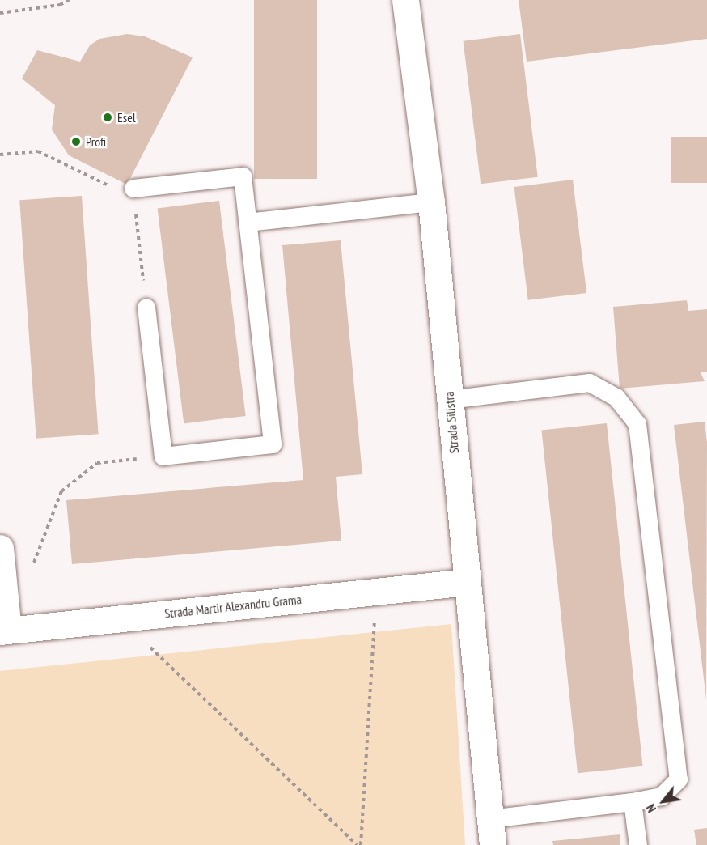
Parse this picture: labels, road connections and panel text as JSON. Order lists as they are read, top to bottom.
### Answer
{
  "streets": {
    "street": ["Strada Silistra", "Strada Martir Alexandru Grama"]
  },
  "crossings": [
    ["Strada Silistra", "Strada Martir Alexandru Grama"]
  ],
  "places": ["Esel", "Profi"],
  "north": "bottom left"
}
